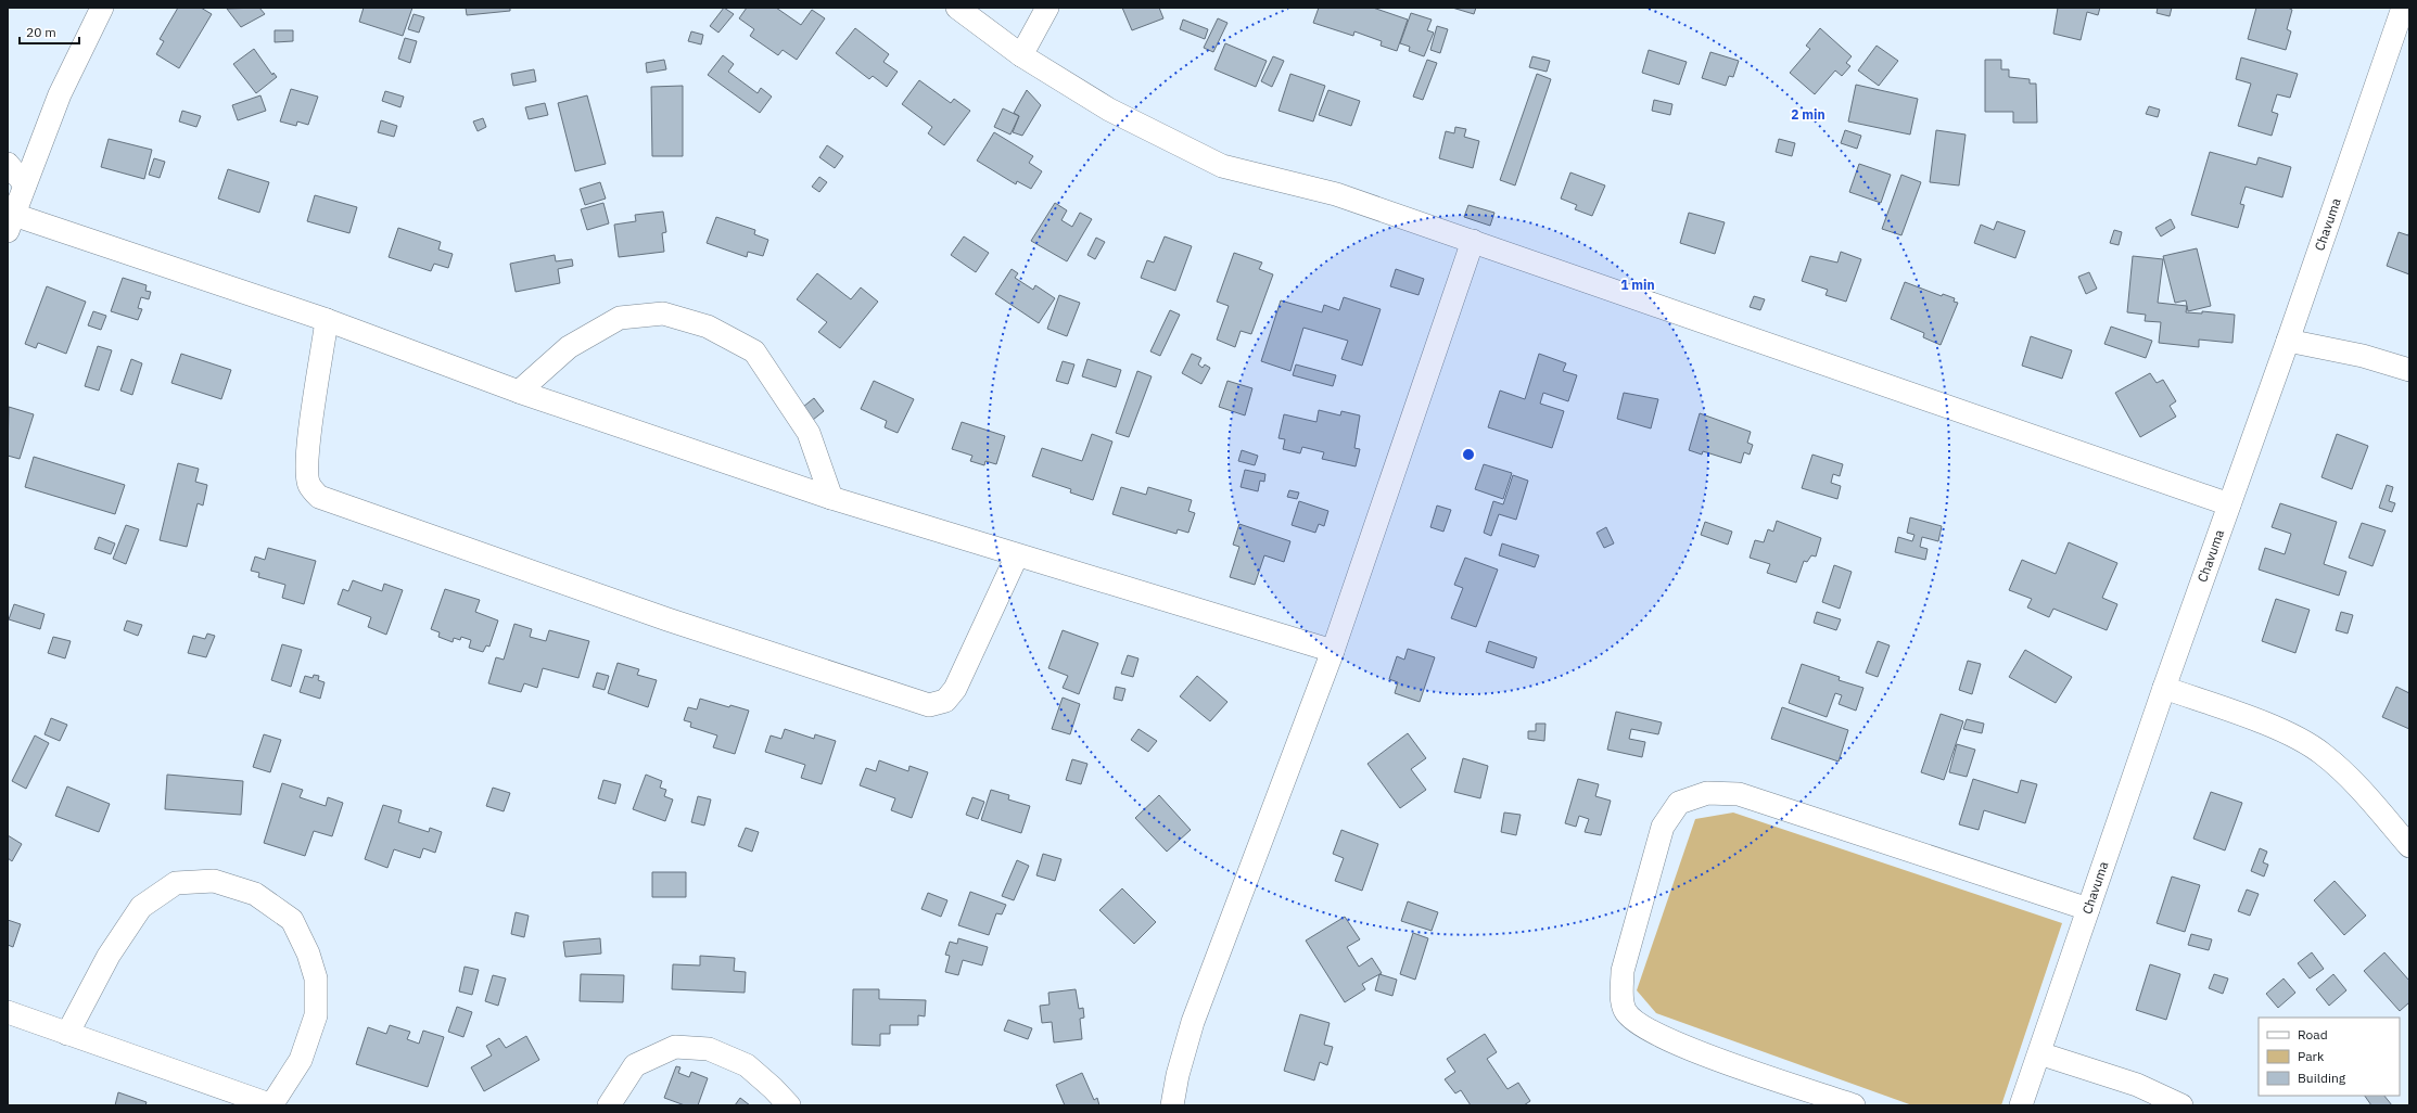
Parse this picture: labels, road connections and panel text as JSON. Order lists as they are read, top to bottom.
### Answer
{
  "streets": {
    "street": ["Chavuma"]
  },
  "legend": ["Road", "Park", "Building"],
  "scale_bar": "20 m",
  "rings": ["2 min", "1 min"]
}
